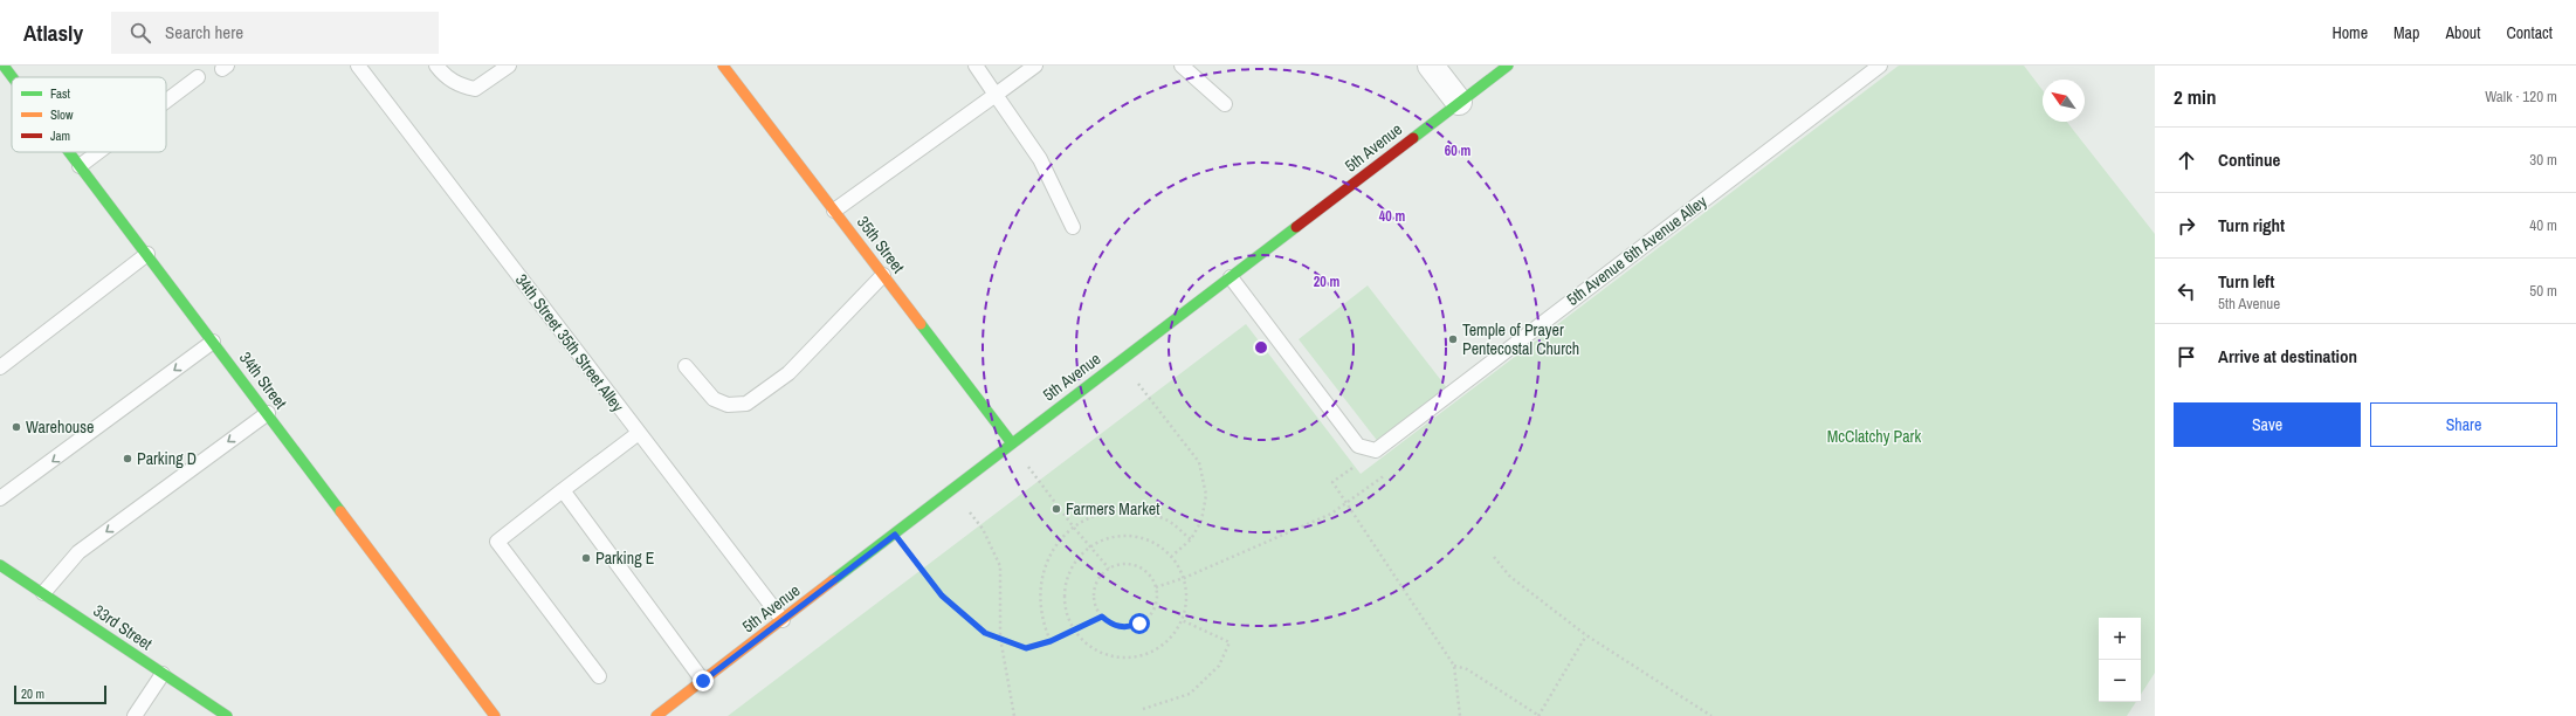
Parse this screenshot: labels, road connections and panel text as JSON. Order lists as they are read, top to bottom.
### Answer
{
  "streets": {
    "street": [
      "5th Avenue",
      "35th Street",
      "34th Street",
      "33rd Street"
    ],
    "lane": ["5th Avenue 6th Avenue Alley", "34th Street 35th Street Alley"]
  },
  "crossings": [
    ["5th Avenue", "35th Street"],
    ["5th Avenue", "34th Street 35th Street Alley"]
  ],
  "parks": ["McClatchy Park"],
  "places": [
    "Temple of Prayer Pentecostal Church",
    "Warehouse",
    "Parking D",
    "Farmers Market",
    "Parking E"
  ],
  "legend": ["Fast", "Slow", "Jam"],
  "scale_bar": "20 m",
  "north": "top left",
  "page": {
    "header": "Atlasly",
    "search": "Search here",
    "nav": [
      "Home",
      "Map",
      "About",
      "Contact"
    ],
    "heading": ["2 min", "Walk · 120 m"],
    "list": [
      ["Continue", "30 m"],
      ["Turn right", "40 m"],
      ["Turn left", "5th Avenue", "50 m"],
      "Arrive at destination"
    ],
    "buttons": ["Save", "Share"],
    "map_buttons": ["+", "−"],
    "scale": "20 m"
  },
  "rings": ["60 m", "40 m", "20 m"]
}
